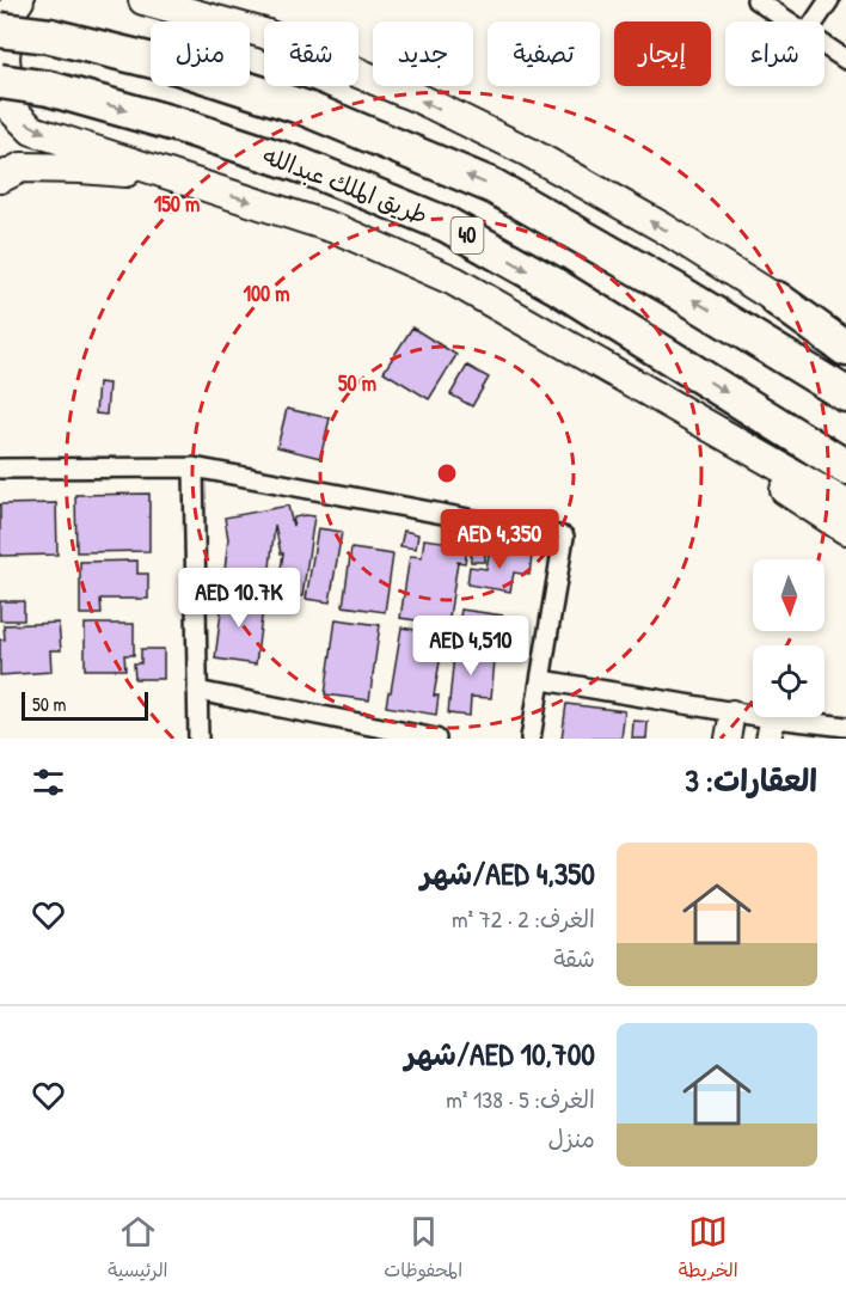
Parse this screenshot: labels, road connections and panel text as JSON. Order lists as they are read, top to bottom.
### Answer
{
  "streets": {
    "highway": ["طريق الملك عبدالله", "40"]
  },
  "scale_bar": "50 m",
  "north": "bottom",
  "page": {
    "chip": [
      "شراء",
      "إيجار",
      "تصفية",
      "جديد",
      "شقة",
      "منزل"
    ],
    "price": ["AED 4,350", "AED 10.7K", "AED 4,510"],
    "scale": "50 m",
    "heading": "العقارات: 3",
    "list": [
      {
        "name": "AED 4,350/شهر",
        "note": "الغرف: 2 · 72 m² · شقة"
      },
      {
        "name": "AED 10,700/شهر",
        "note": "الغرف: 5 · 138 m² · منزل"
      }
    ],
    "tabs": ["الخريطة", "المحفوظات", "الرئيسية"]
  },
  "rings": ["150 m", "100 m", "50 m"]
}
